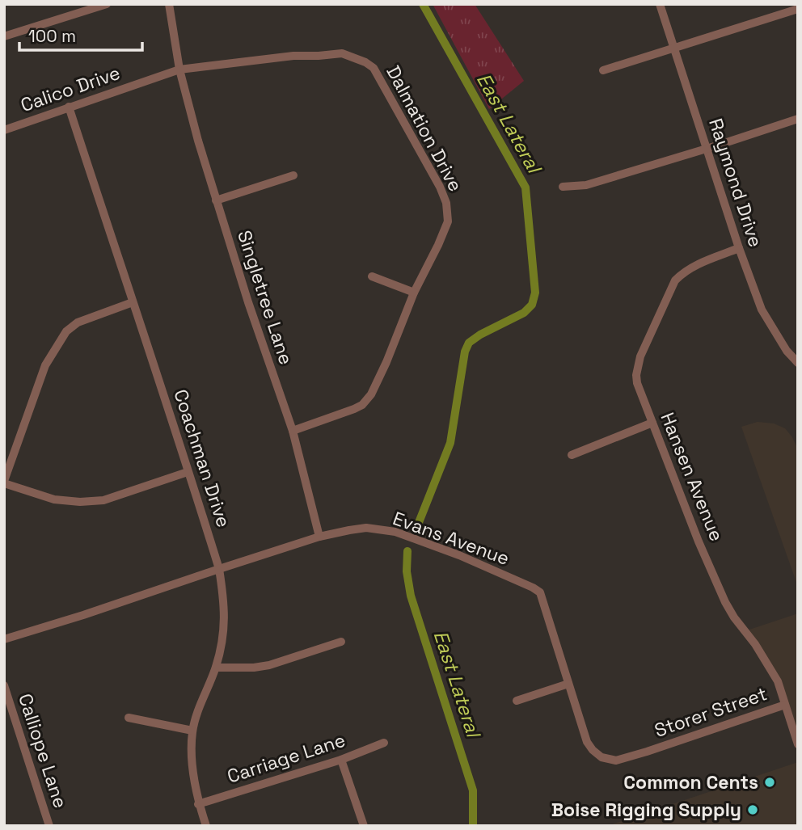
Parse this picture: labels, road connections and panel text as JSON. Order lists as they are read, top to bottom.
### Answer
{
  "streets": {
    "street": [
      "Calico Drive",
      "Dalmation Drive",
      "Raymond Drive",
      "Singletree Lane",
      "Coachman Drive",
      "Hansen Avenue",
      "Evans Avenue",
      "Storer Street",
      "Calliope Lane",
      "Carriage Lane"
    ]
  },
  "crossings": [
    ["Calico Drive", "Dalmation Drive"],
    ["Calico Drive", "Singletree Lane"],
    ["Calico Drive", "Coachman Drive"],
    ["Dalmation Drive", "Singletree Lane"],
    ["Raymond Drive", "Hansen Avenue"],
    ["Singletree Lane", "Evans Avenue"],
    ["Coachman Drive", "Evans Avenue"],
    ["Coachman Drive", "Carriage Lane"],
    ["Hansen Avenue", "Storer Street"],
    ["Evans Avenue", "Storer Street"]
  ],
  "water": ["East Lateral"],
  "places": ["Common Cents", "Boise Rigging Supply"],
  "scale_bar": "100 m"
}
